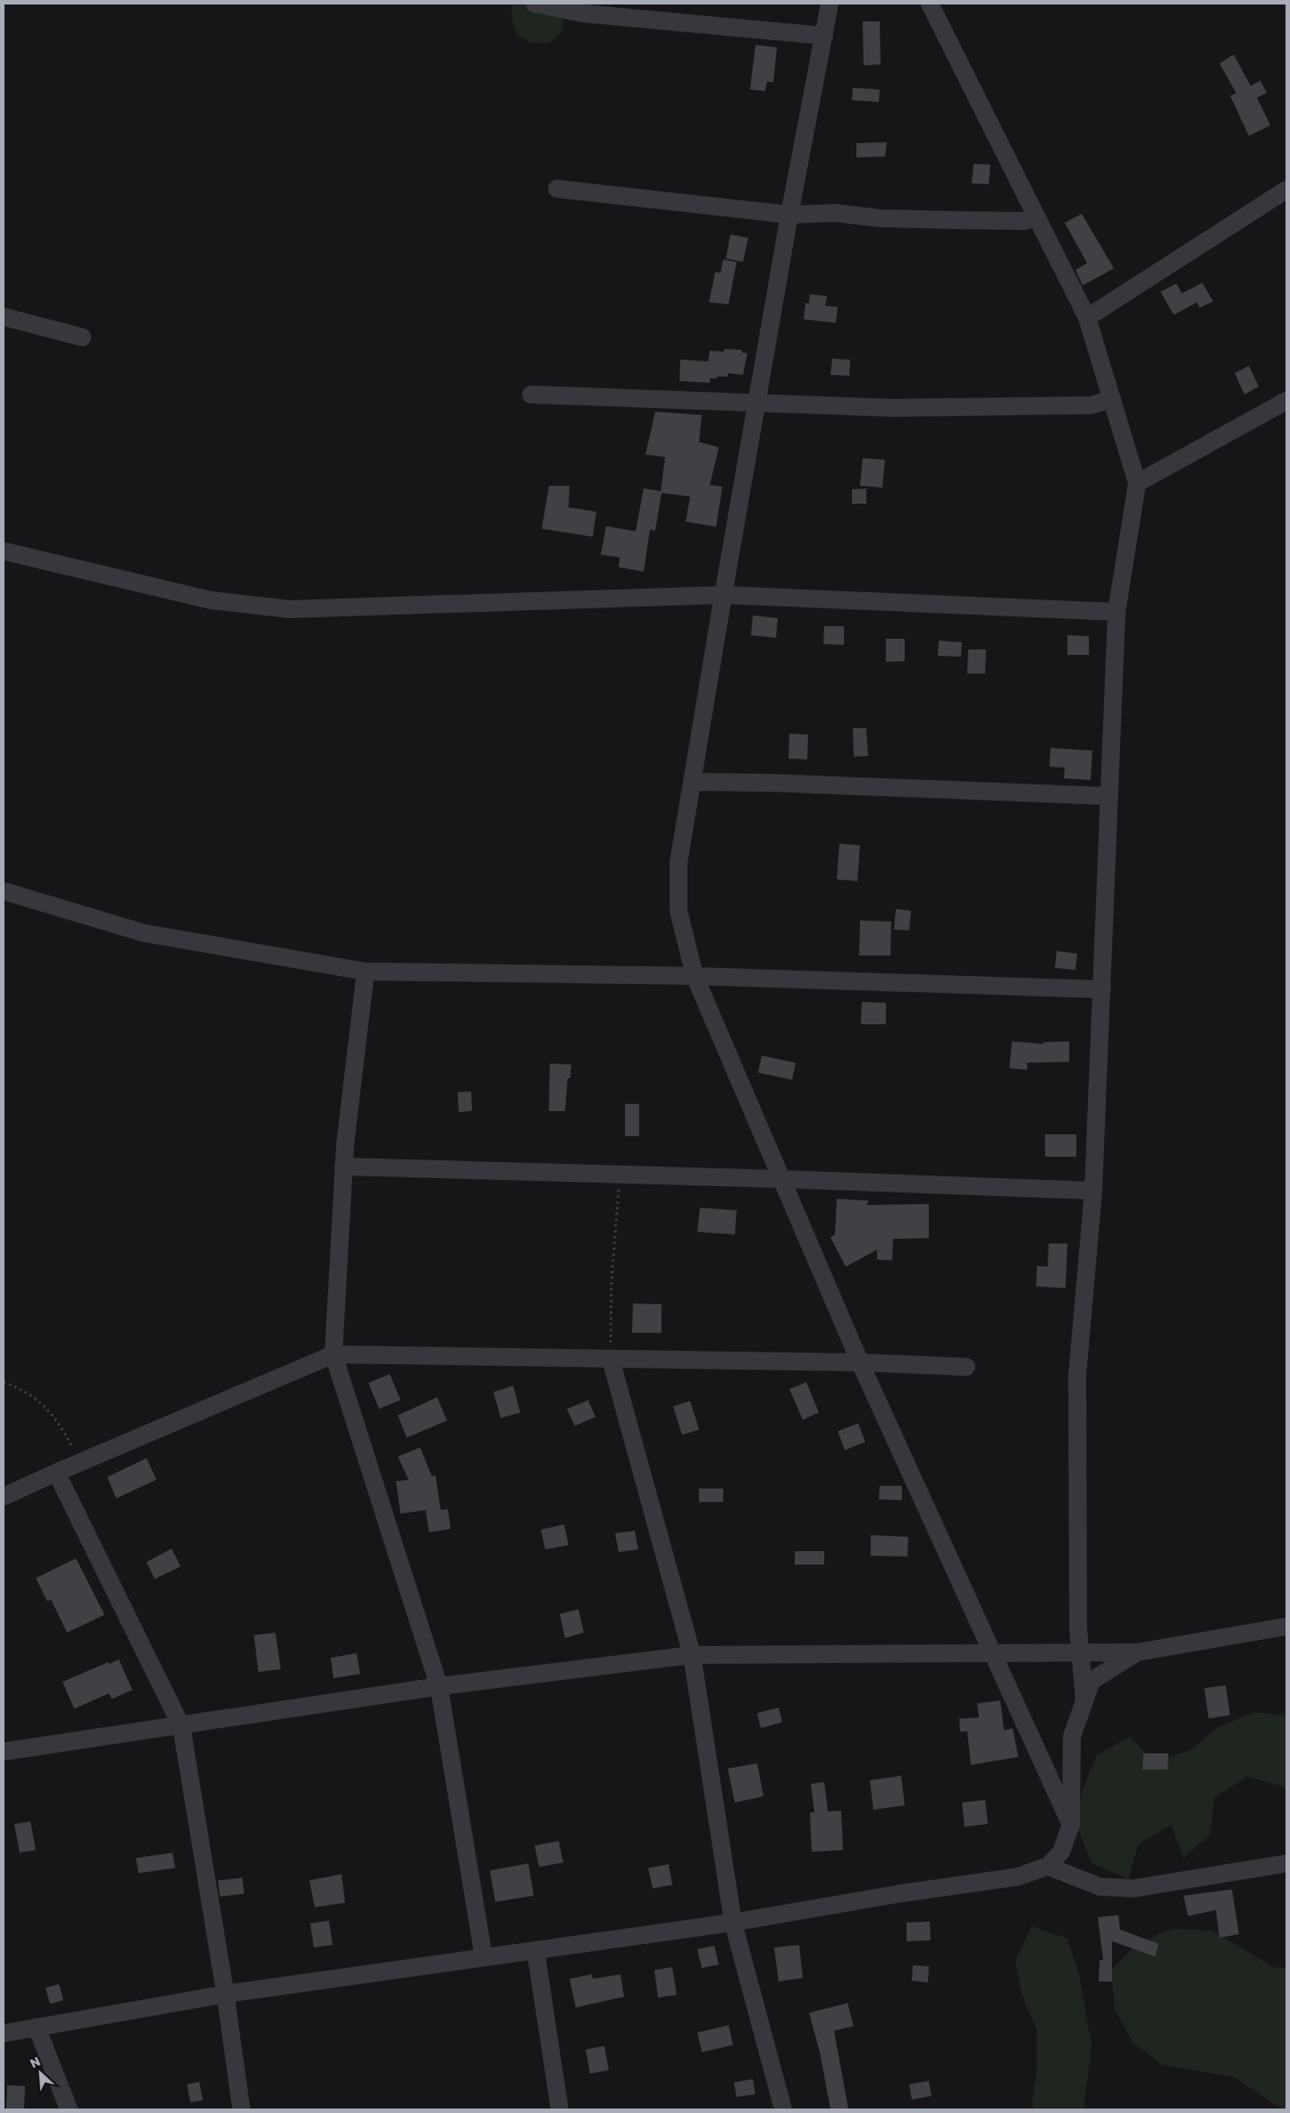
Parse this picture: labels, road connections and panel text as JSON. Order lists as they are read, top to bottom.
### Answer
{
  "north": "top left"
}
